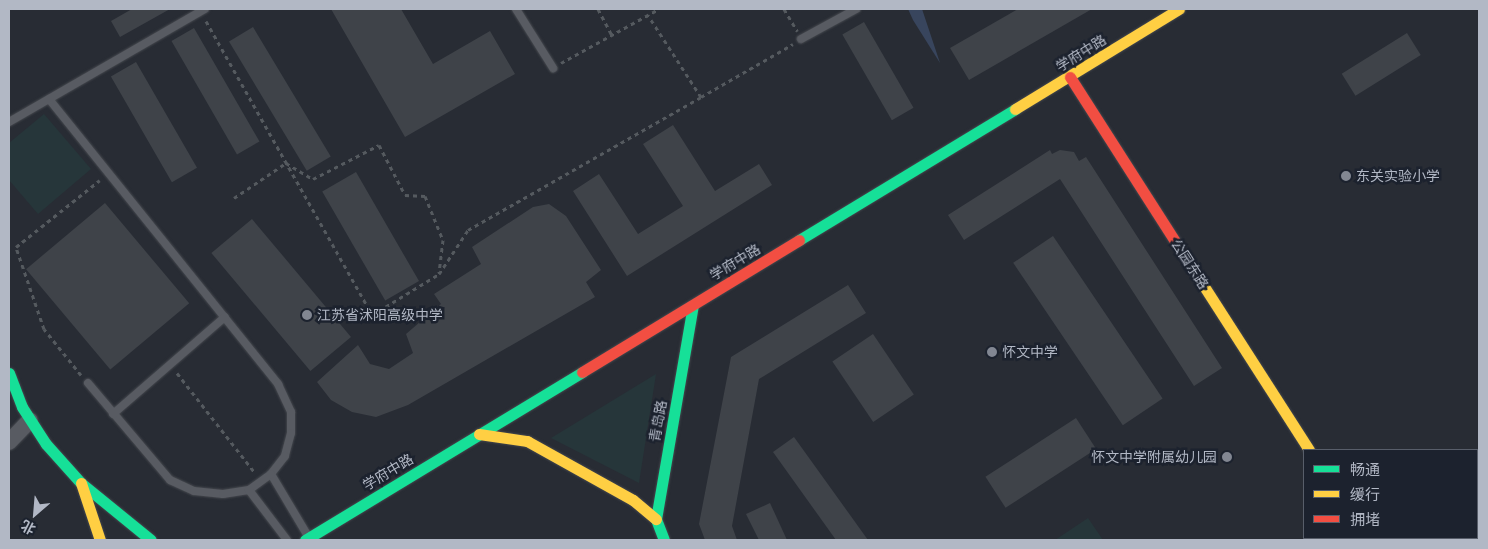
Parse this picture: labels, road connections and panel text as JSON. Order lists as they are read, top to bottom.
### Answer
{
  "streets": {
    "street": ["学府中路", "公园东路", "青岛路"]
  },
  "crossings": [
    ["学府中路", "公园东路"],
    ["学府中路", "青岛路"]
  ],
  "places": [
    "东关实验小学",
    "江苏省沭阳高级中学",
    "怀文中学",
    "怀文中学附属幼儿园"
  ],
  "legend": ["畅通", "缓行", "拥堵"],
  "north": "bottom left"
}
